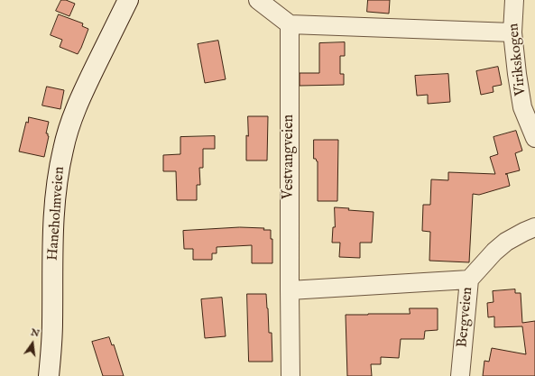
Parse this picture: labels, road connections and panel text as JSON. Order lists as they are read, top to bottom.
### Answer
{
  "streets": {
    "main road": ["Haneholmveien"],
    "street": ["Virikskogen", "Vestvangveien", "Bergveien"]
  },
  "north": "top"
}
